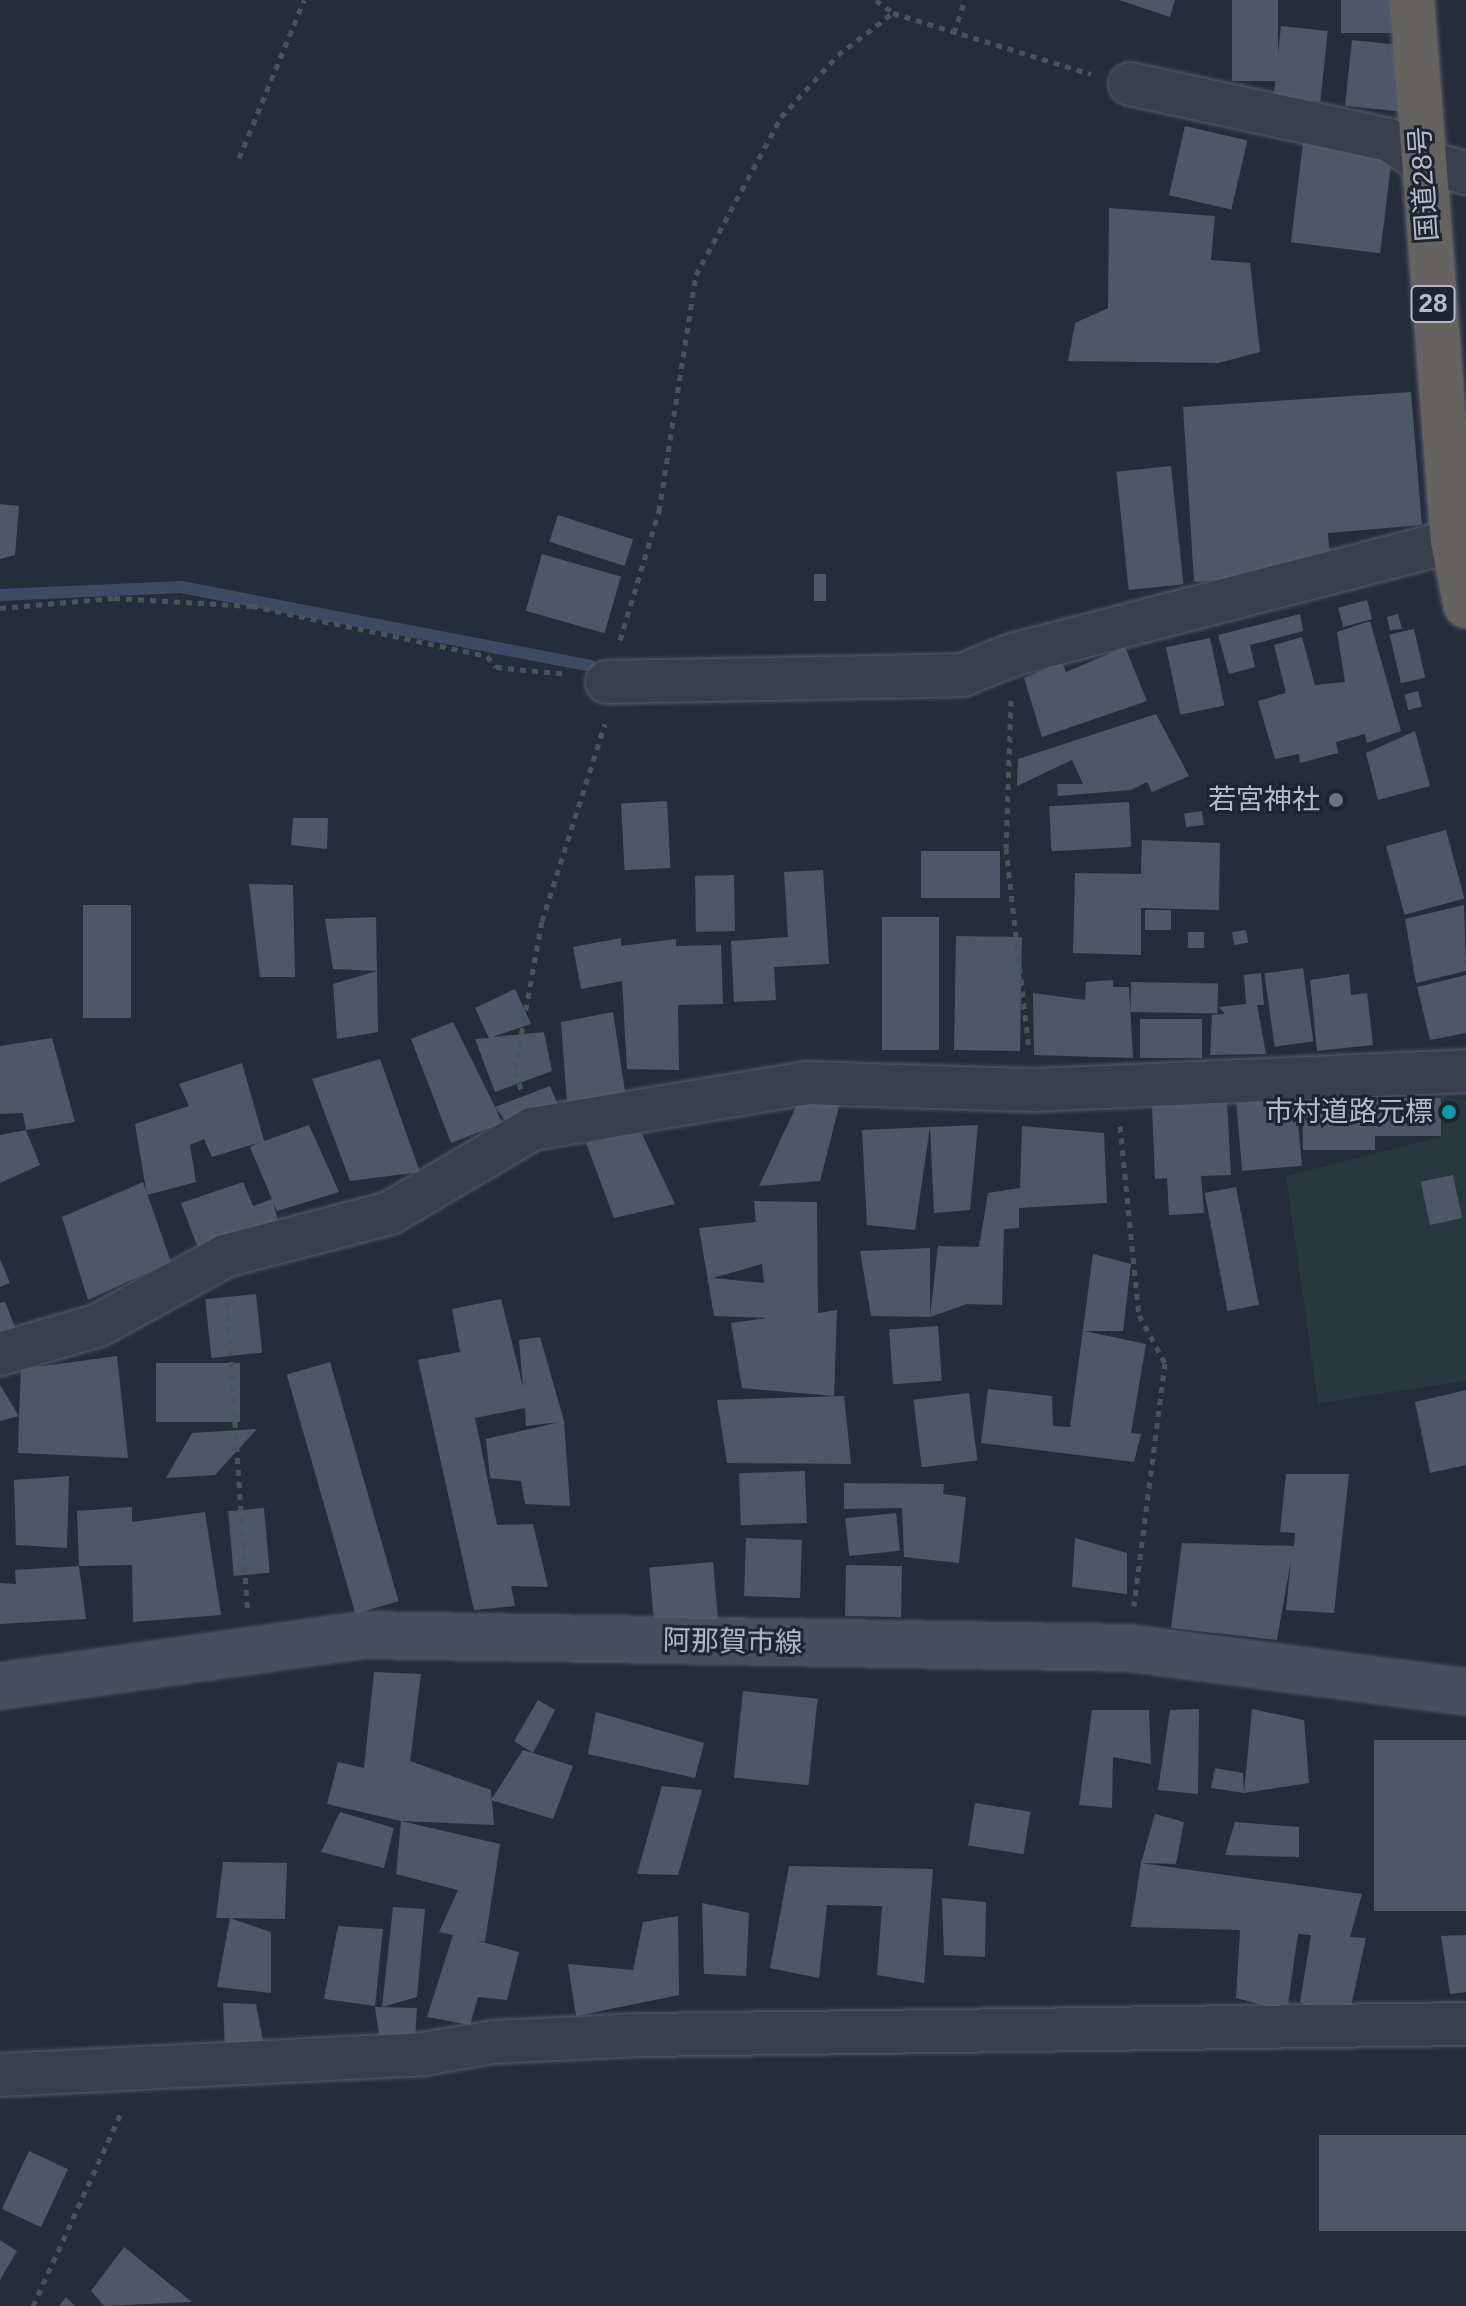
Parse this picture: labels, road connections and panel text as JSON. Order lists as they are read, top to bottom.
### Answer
{
  "streets": {
    "highway": ["国道28号", "28"],
    "main road": ["阿那賀市線"]
  },
  "places": ["若宮神社", "市村道路元標"]
}
